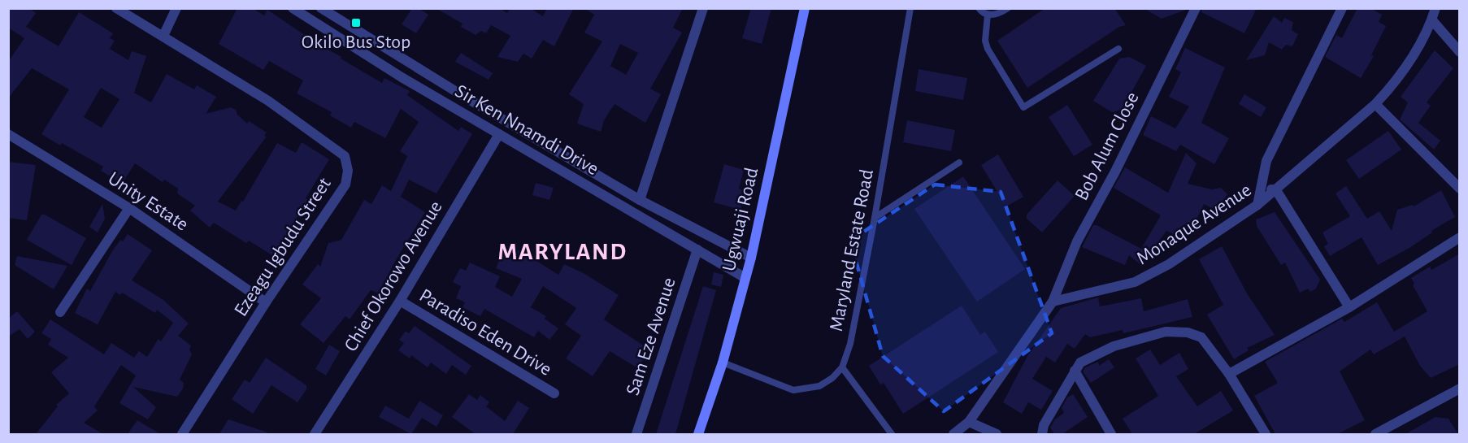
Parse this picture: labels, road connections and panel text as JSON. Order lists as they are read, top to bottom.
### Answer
{
  "streets": {
    "main road": ["Ugwuaji Road"],
    "street": [
      "Sir Ken Nnamdi Drive",
      "Bob Alum Close",
      "Unity Estate",
      "Monaque Avenue",
      "Ezeagu Igbudu Street",
      "Chief Okorowo Avenue",
      "Paradiso Eden Drive",
      "Sam Eze Avenue"
    ],
    "lane": ["Maryland Estate Road"]
  },
  "crossings": [
    ["Sir Ken Nnamdi Drive", "Ugwuaji Road"],
    ["Sir Ken Nnamdi Drive", "Chief Okorowo Avenue"],
    ["Sir Ken Nnamdi Drive", "Sam Eze Avenue"],
    ["Bob Alum Close", "Monaque Avenue"],
    ["Unity Estate", "Ezeagu Igbudu Street"],
    ["Ugwuaji Road", "Maryland Estate Road"],
    ["Chief Okorowo Avenue", "Paradiso Eden Drive"]
  ],
  "districts": ["MARYLAND"],
  "places": {
    "transit": ["Okilo Bus Stop"]
  }
}
